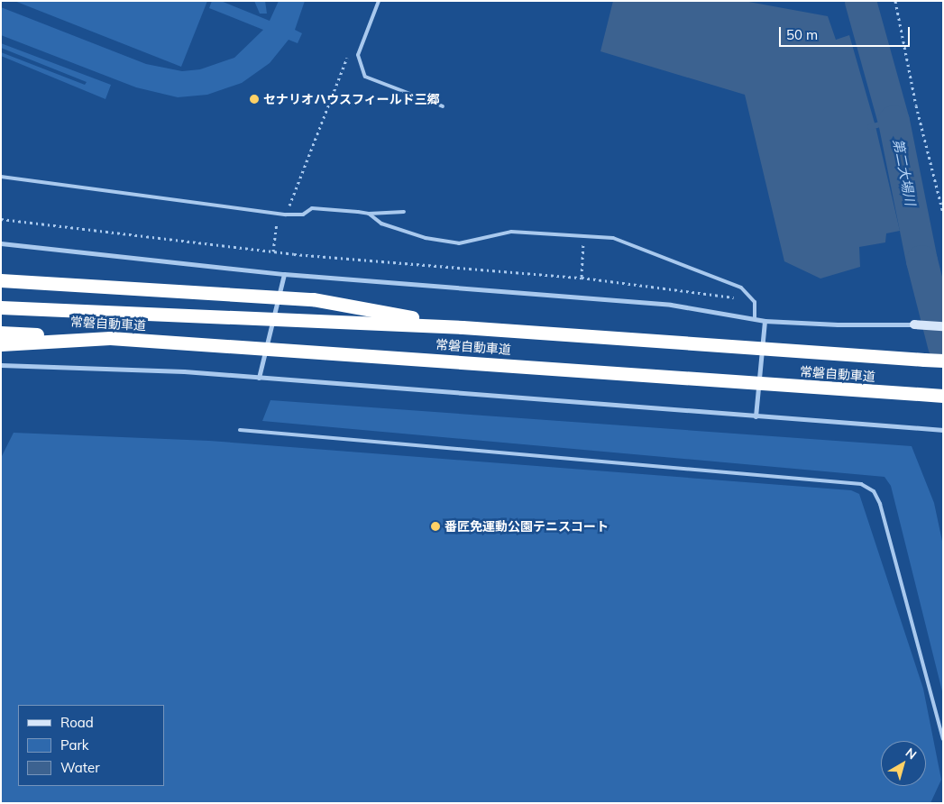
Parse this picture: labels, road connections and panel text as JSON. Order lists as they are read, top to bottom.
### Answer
{
  "streets": {
    "highway": ["常磐自動車道"]
  },
  "water": ["第二大場川"],
  "places": ["セナリオハウスフィールド三郷", "番匠免運動公園テニスコート"],
  "legend": ["Road", "Park", "Water"],
  "scale_bar": "50 m",
  "north": "top right"
}
